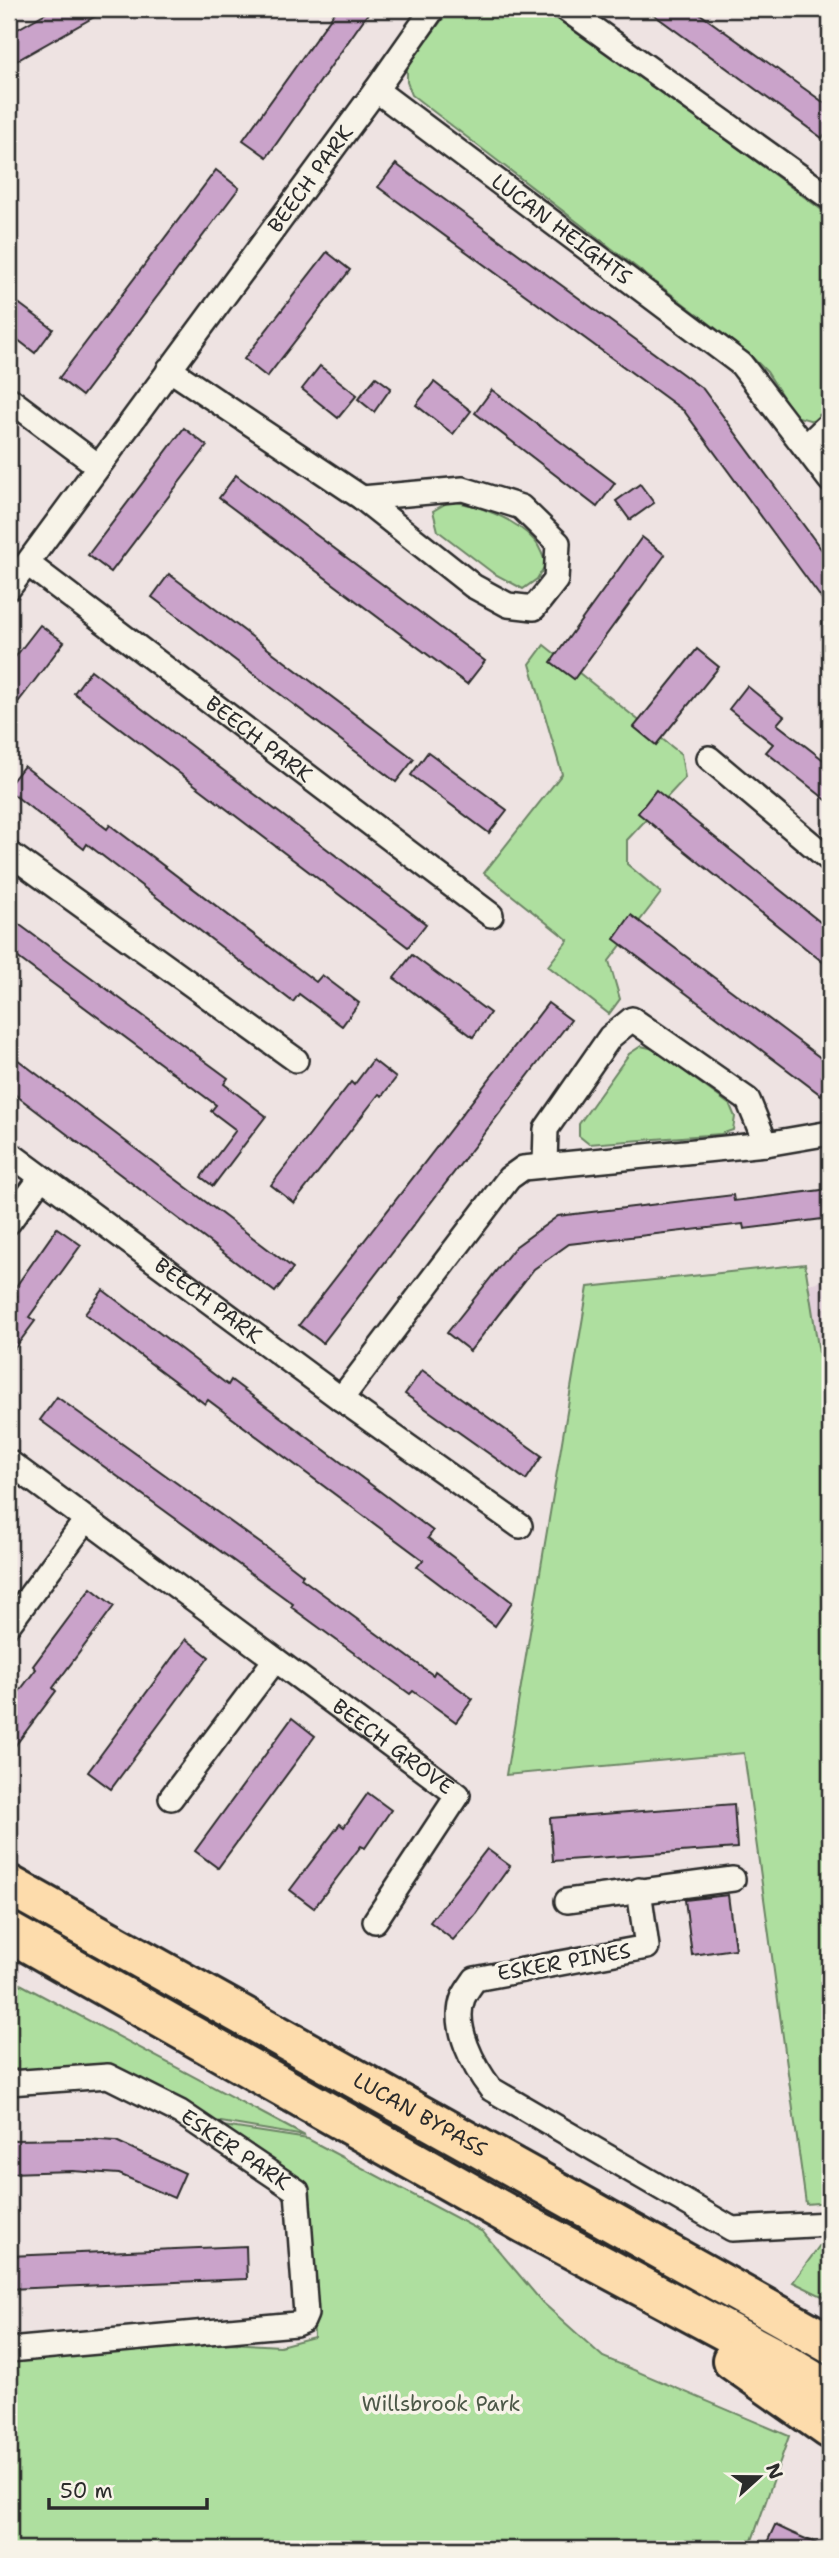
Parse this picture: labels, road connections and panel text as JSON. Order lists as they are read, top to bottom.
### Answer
{
  "streets": {
    "highway": ["LUCAN BYPASS"],
    "street": [
      "BEECH PARK",
      "LUCAN HEIGHTS",
      "BEECH GROVE",
      "ESKER PINES",
      "ESKER PARK"
    ]
  },
  "crossings": [
    ["BEECH PARK", "LUCAN HEIGHTS"]
  ],
  "parks": ["Willsbrook Park"],
  "scale_bar": "50 m",
  "north": "right"
}
